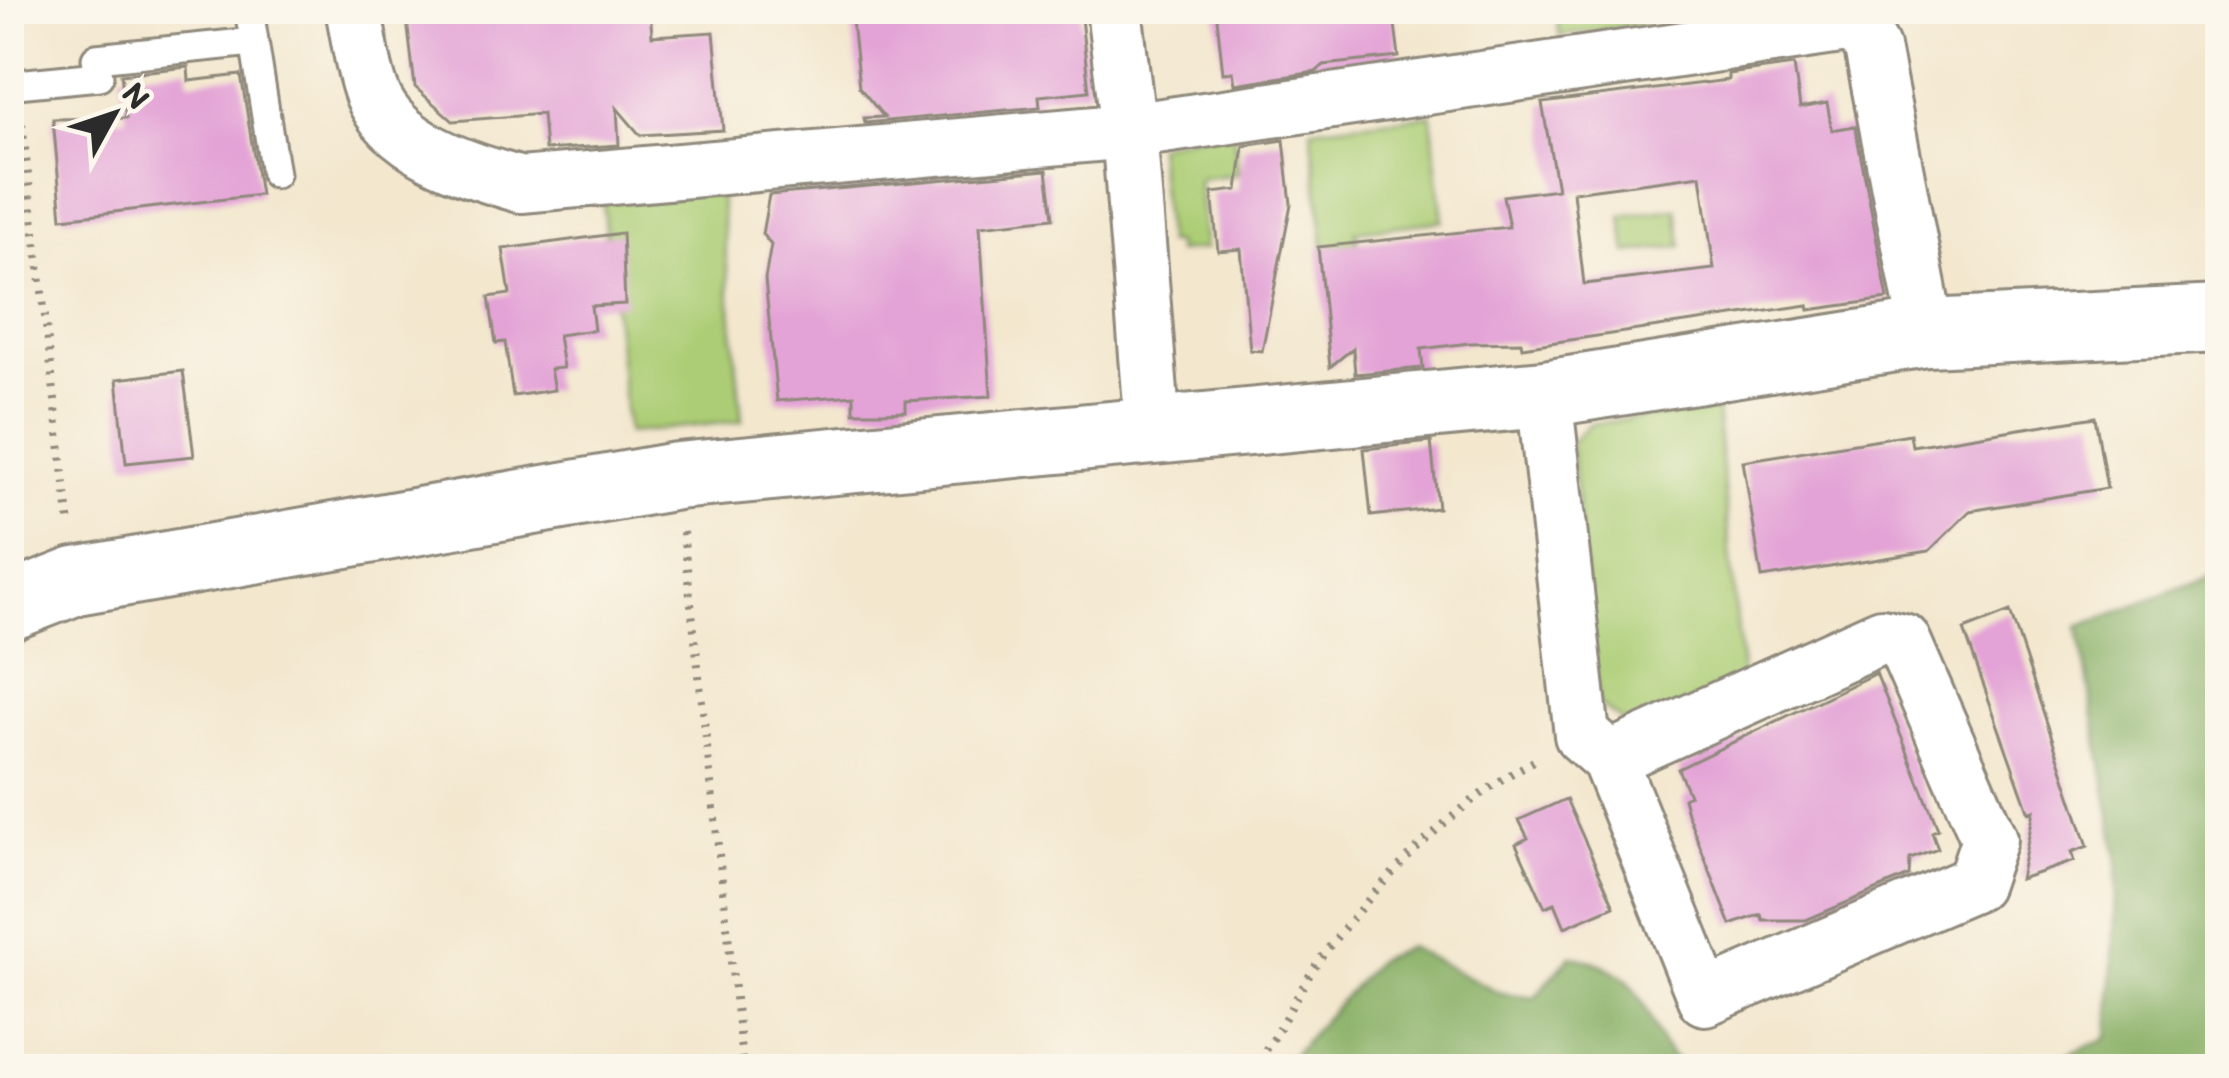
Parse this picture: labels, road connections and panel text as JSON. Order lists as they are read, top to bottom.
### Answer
{
  "north": "top right"
}
